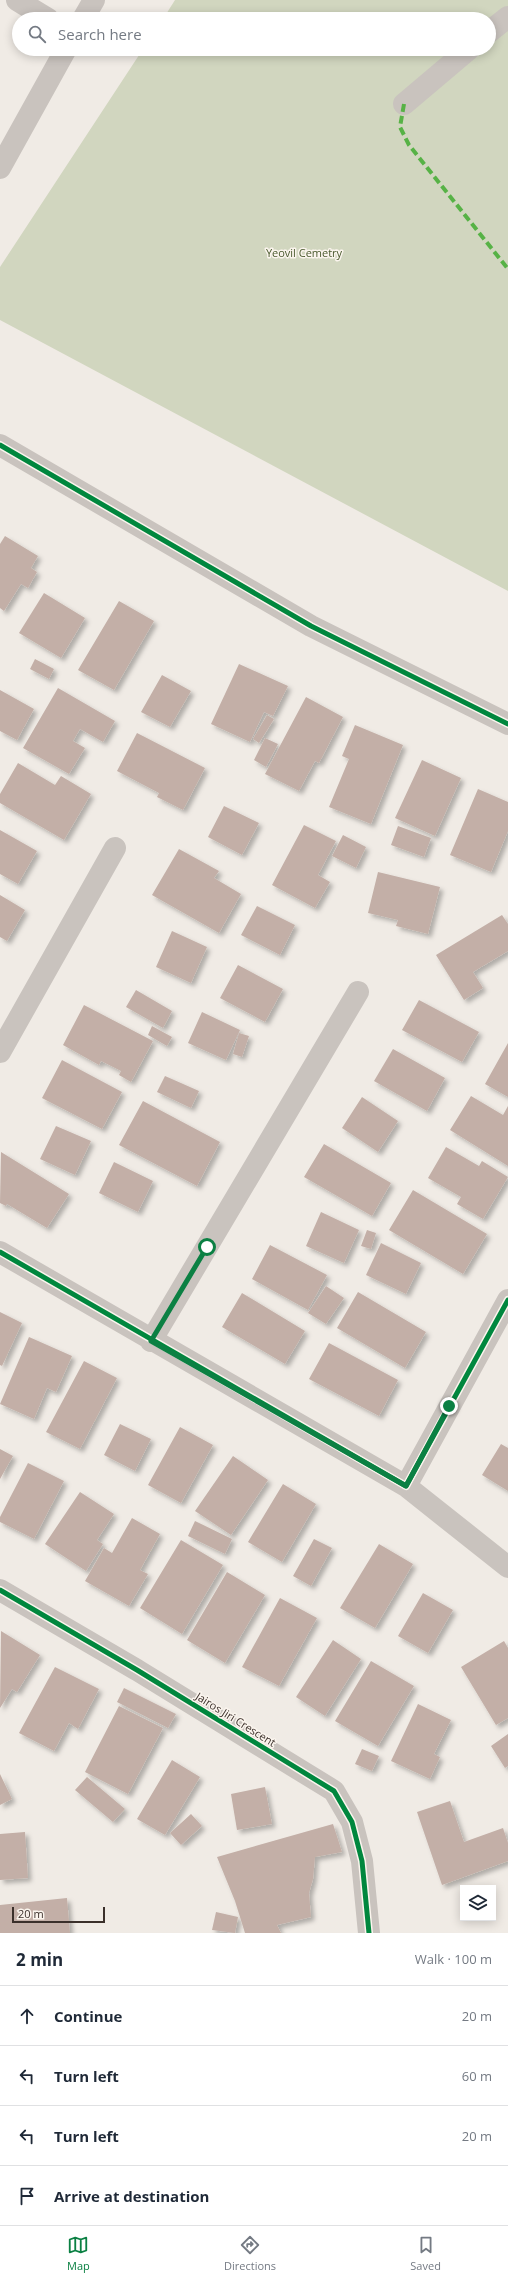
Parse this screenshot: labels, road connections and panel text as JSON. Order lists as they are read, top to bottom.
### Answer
{
  "streets": {
    "street": ["Jairos Jiri Crescent"]
  },
  "parks": ["Yeovil Cemetry"],
  "scale_bar": "20 m",
  "page": {
    "search": "Search here",
    "scale": "20 m",
    "heading": ["2 min", "Walk · 100 m"],
    "list": [
      ["Continue", "20 m"],
      ["Turn left", "60 m"],
      ["Turn left", "20 m"],
      "Arrive at destination"
    ],
    "nav": ["Map", "Directions", "Saved"]
  }
}
